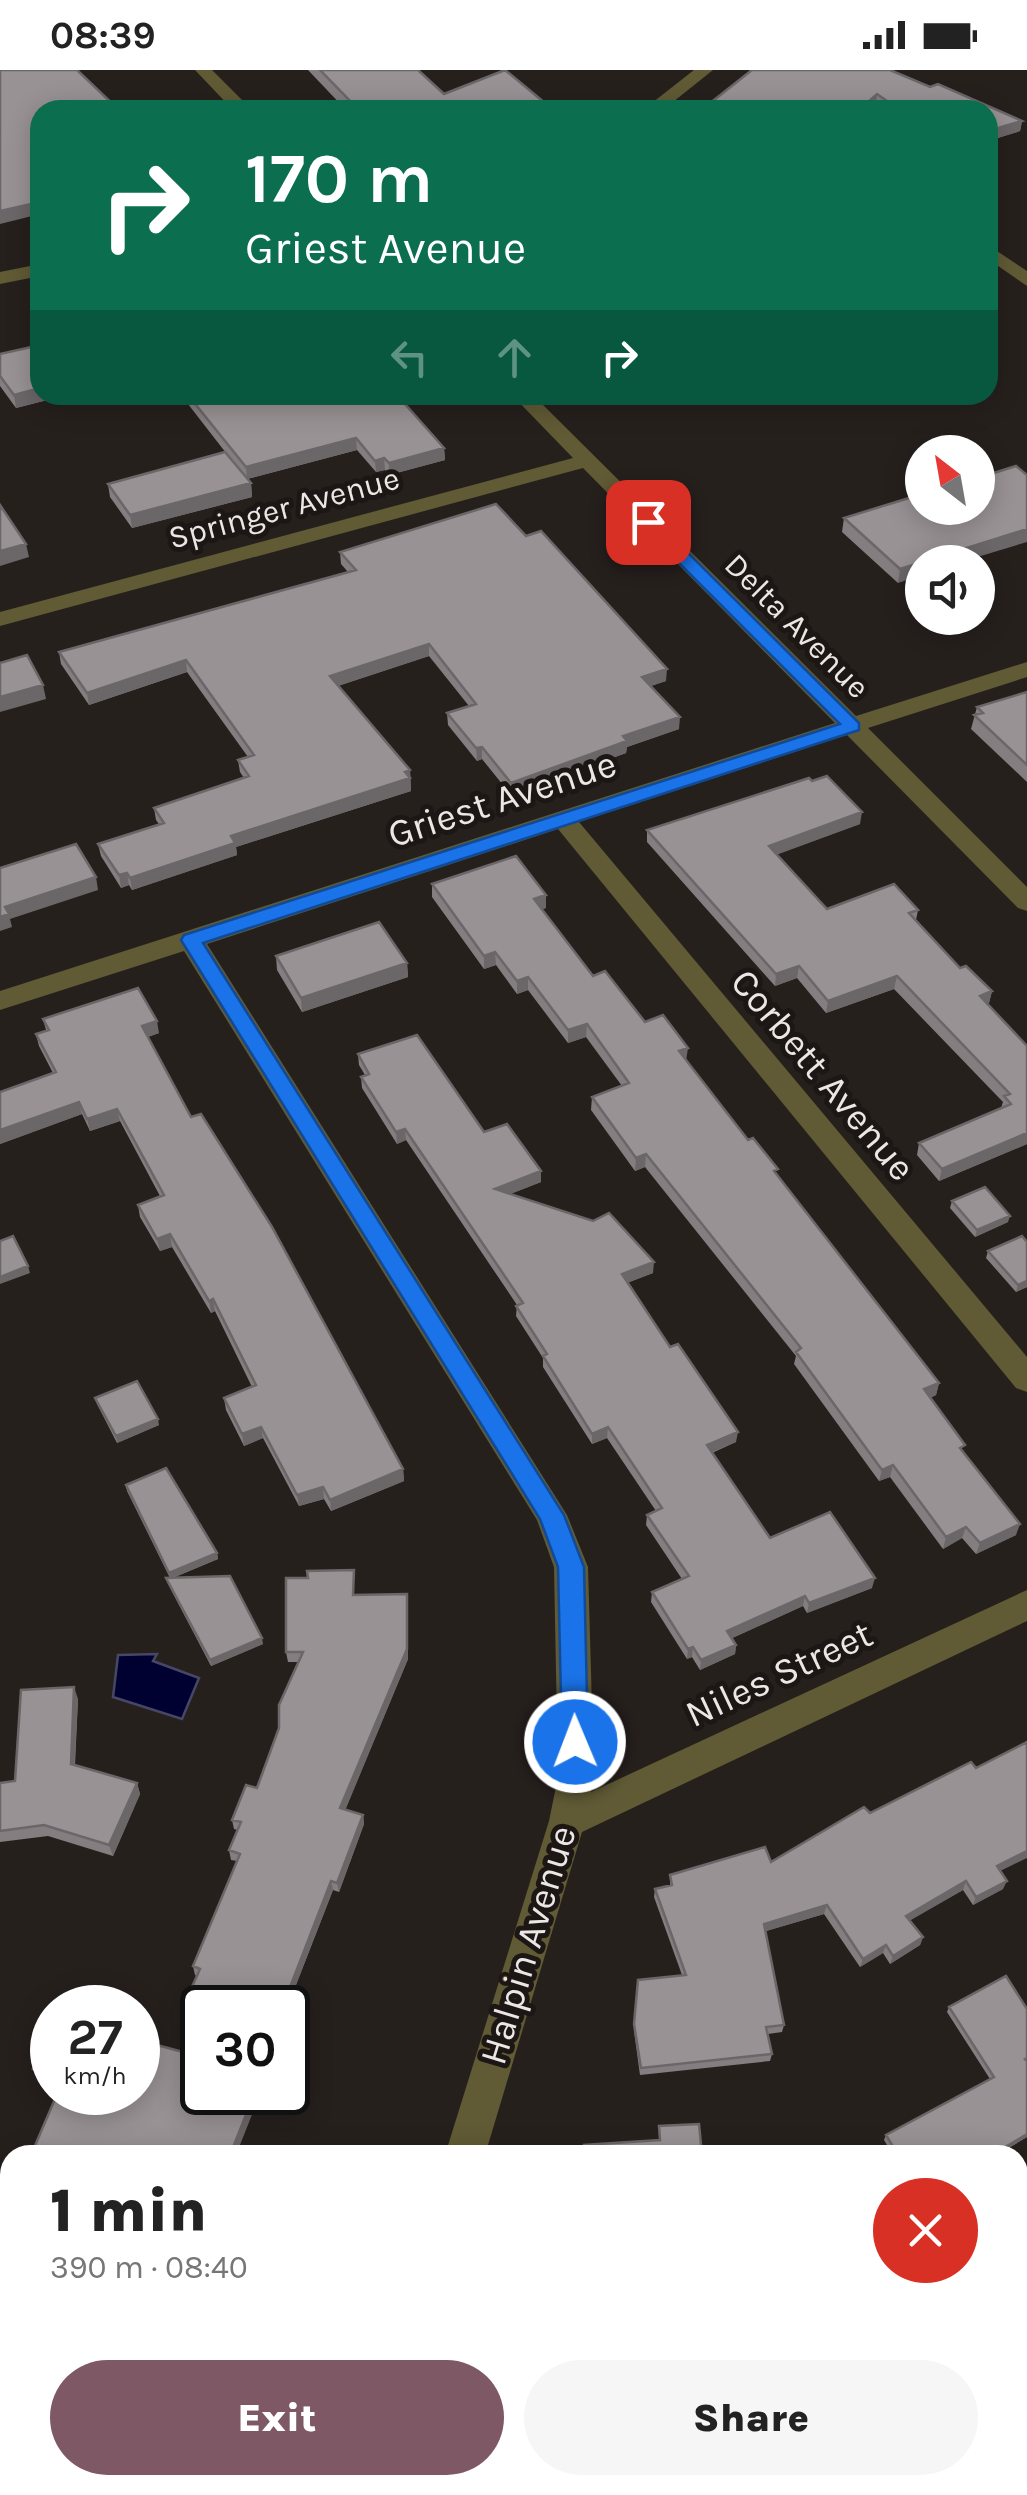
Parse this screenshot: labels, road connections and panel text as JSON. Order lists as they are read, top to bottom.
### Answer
{
  "streets": {
    "street": [
      "Springer Avenue",
      "Delta Avenue",
      "Griest Avenue",
      "Corbett Avenue",
      "Niles Street",
      "Halpin Avenue"
    ]
  },
  "crossings": [
    ["Springer Avenue", "Delta Avenue"],
    ["Delta Avenue", "Griest Avenue"],
    ["Griest Avenue", "Corbett Avenue"],
    ["Griest Avenue", "Halpin Avenue"],
    ["Niles Street", "Halpin Avenue"]
  ],
  "north": "top left",
  "page": {
    "status": "08:39",
    "turn": ["170 m", "Griest Avenue"],
    "speed": "27 km/h",
    "limit": "30",
    "heading": ["1 min", "390 m · 08:40"],
    "buttons": ["Exit", "Share"]
  }
}
